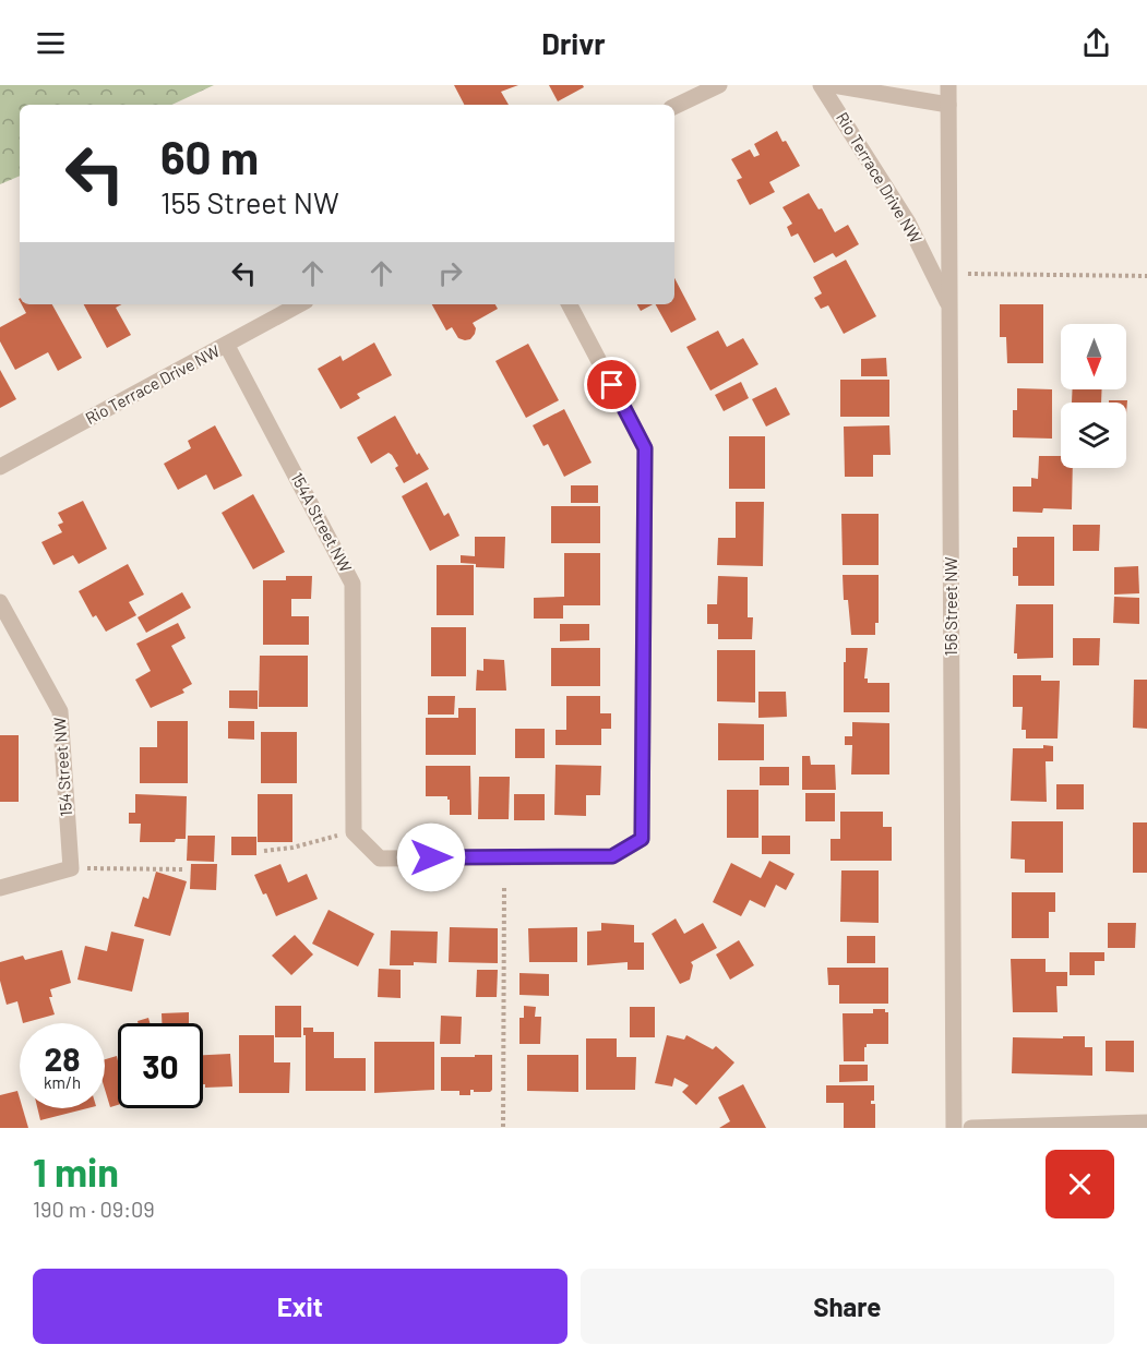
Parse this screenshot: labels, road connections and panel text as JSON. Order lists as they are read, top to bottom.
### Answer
{
  "streets": {
    "street": [
      "Rio Terrace Drive NW",
      "154A Street NW",
      "156 Street NW",
      "154 Street NW"
    ]
  },
  "crossings": [
    ["Rio Terrace Drive NW", "154A Street NW"],
    ["Rio Terrace Drive NW", "156 Street NW"]
  ],
  "north": "bottom",
  "page": {
    "header": "Drivr",
    "turn": ["60 m", "155 Street NW"],
    "speed": "28 km/h",
    "limit": "30",
    "heading": ["1 min", "190 m · 09:09"],
    "buttons": ["Exit", "Share"]
  }
}
